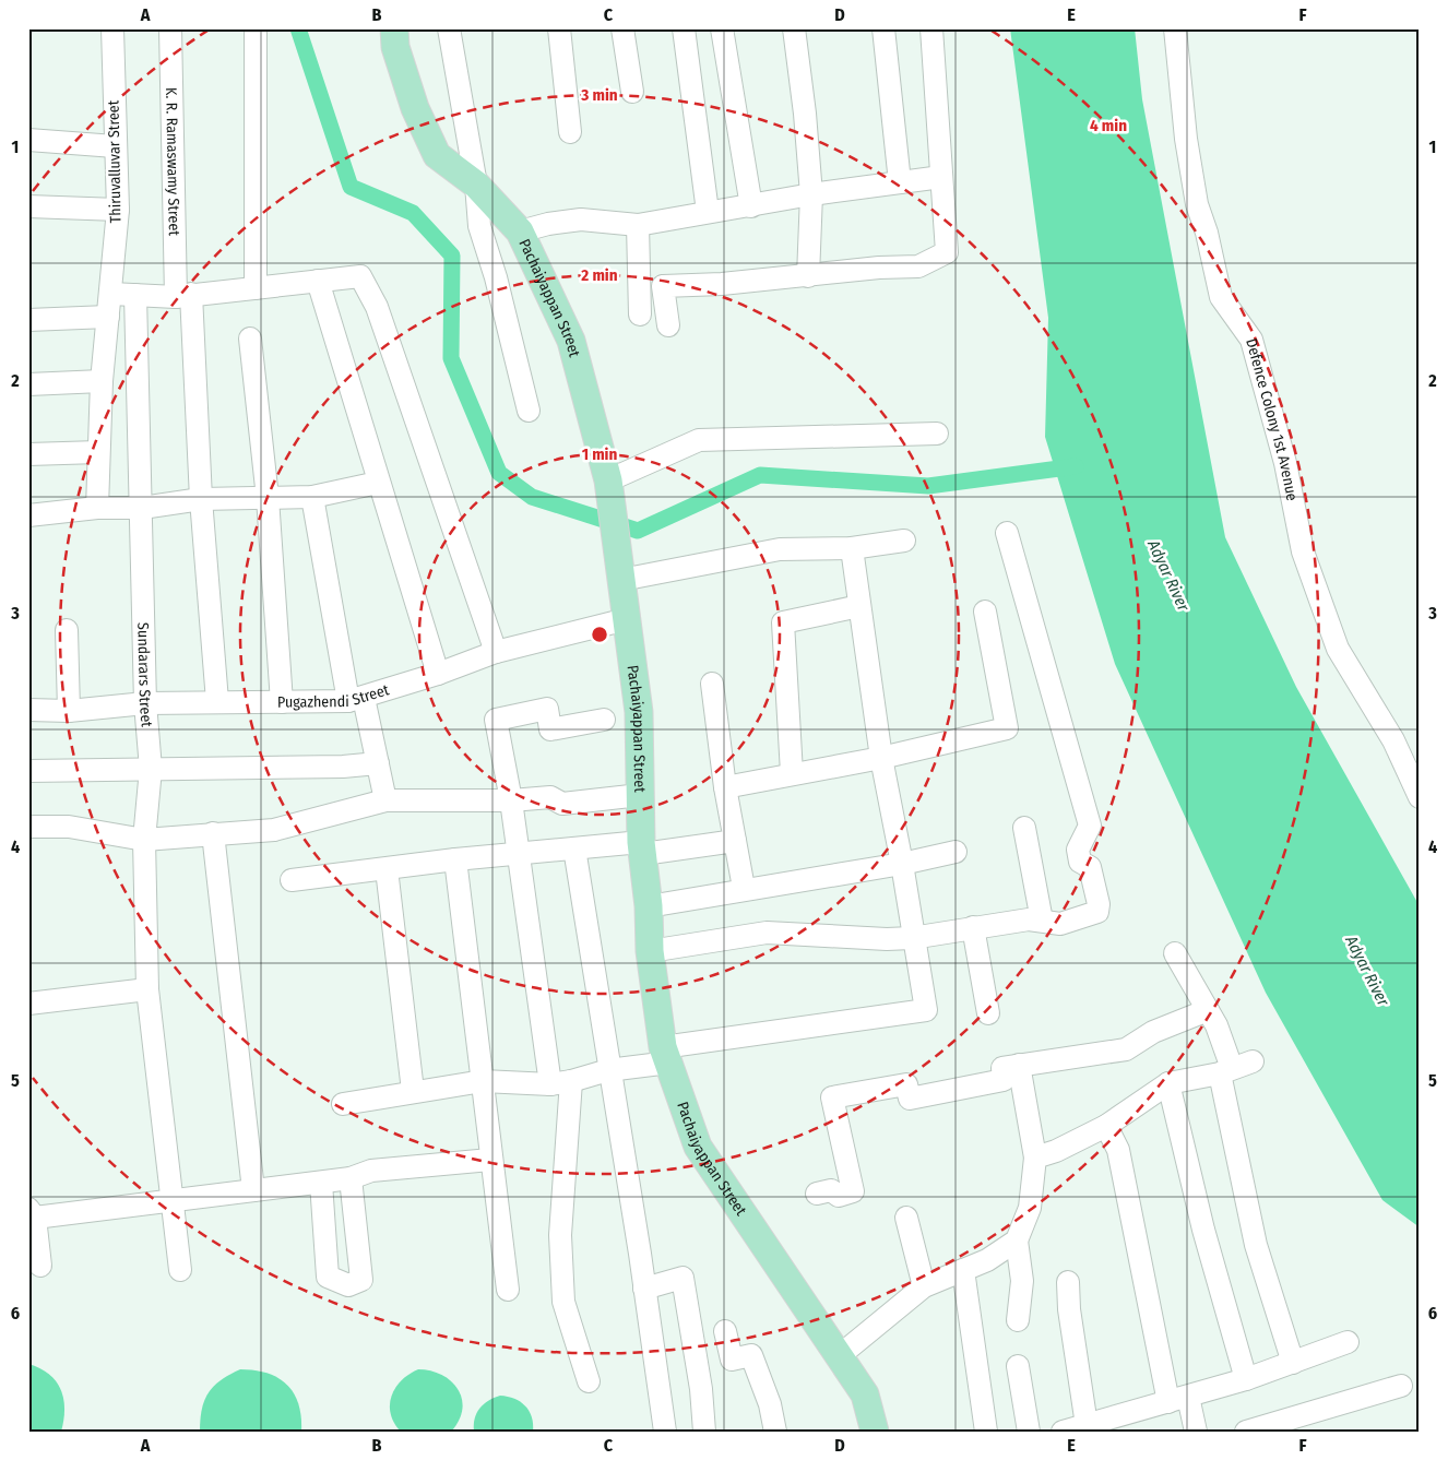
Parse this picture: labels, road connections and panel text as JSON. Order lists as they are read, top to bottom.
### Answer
{
  "streets": {
    "main road": ["Pachaiyappan Street"],
    "street": [
      "Thiruvalluvar Street",
      "K. R. Ramaswamy Street",
      "Defence Colony 1st Avenue",
      "Sundarars Street",
      "Pugazhendi Street"
    ]
  },
  "crossings": [
    ["K. R. Ramaswamy Street", "Pugazhendi Street"],
    ["Pachaiyappan Street", "Pugazhendi Street"],
    ["Sundarars Street", "Pugazhendi Street"]
  ],
  "water": ["Adyar River"],
  "grid": {
    "columns": [
      "A",
      "B",
      "C",
      "D",
      "E",
      "F"
    ],
    "rows": [
      "1",
      "2",
      "3",
      "4",
      "5",
      "6"
    ]
  },
  "rings": [
    "3 min",
    "4 min",
    "2 min",
    "1 min"
  ]
}
